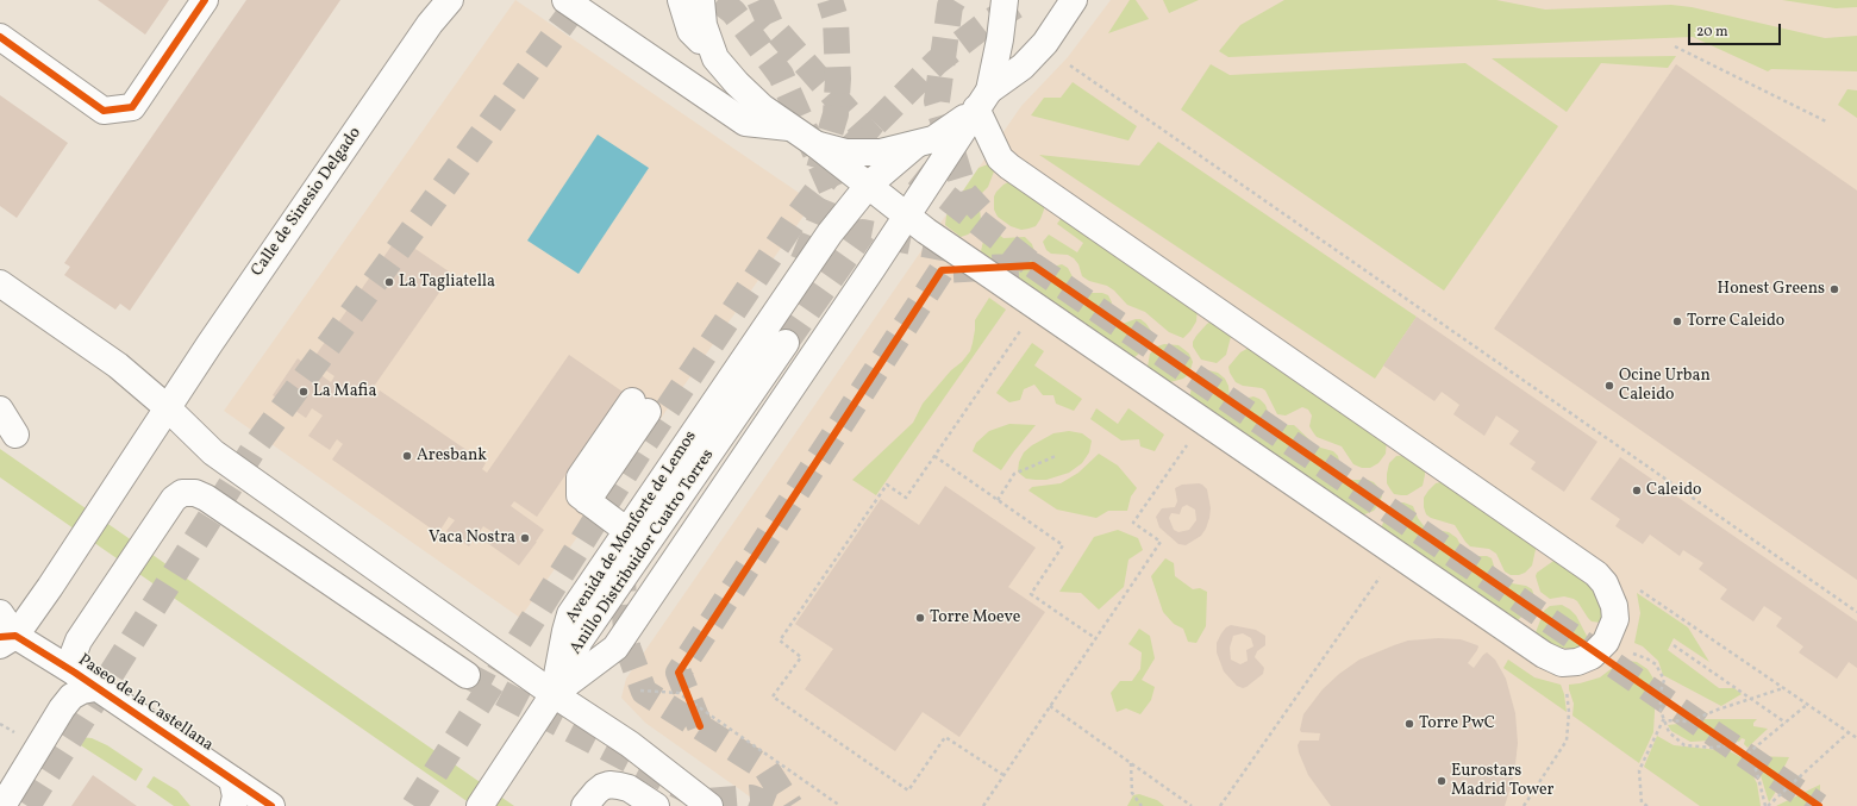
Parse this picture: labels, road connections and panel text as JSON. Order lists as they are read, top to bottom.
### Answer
{
  "streets": {
    "main road": [
      "Calle de Sinesio Delgado",
      "Avenida de Monforte de Lemos",
      "Anillo Distribuidor Cuatro Torres",
      "Paseo de la Castellana"
    ]
  },
  "crossings": [
    ["Avenida de Monforte de Lemos", "Anillo Distribuidor Cuatro Torres"]
  ],
  "places": [
    "La Tagliatella",
    "Honest Greens",
    "Torre Caleido",
    "Ocine Urban Caleido",
    "La Mafia",
    "Aresbank",
    "Caleido",
    "Vaca Nostra",
    "Torre Moeve",
    "Torre PwC",
    "Eurostars Madrid Tower"
  ],
  "scale_bar": "20 m"
}
